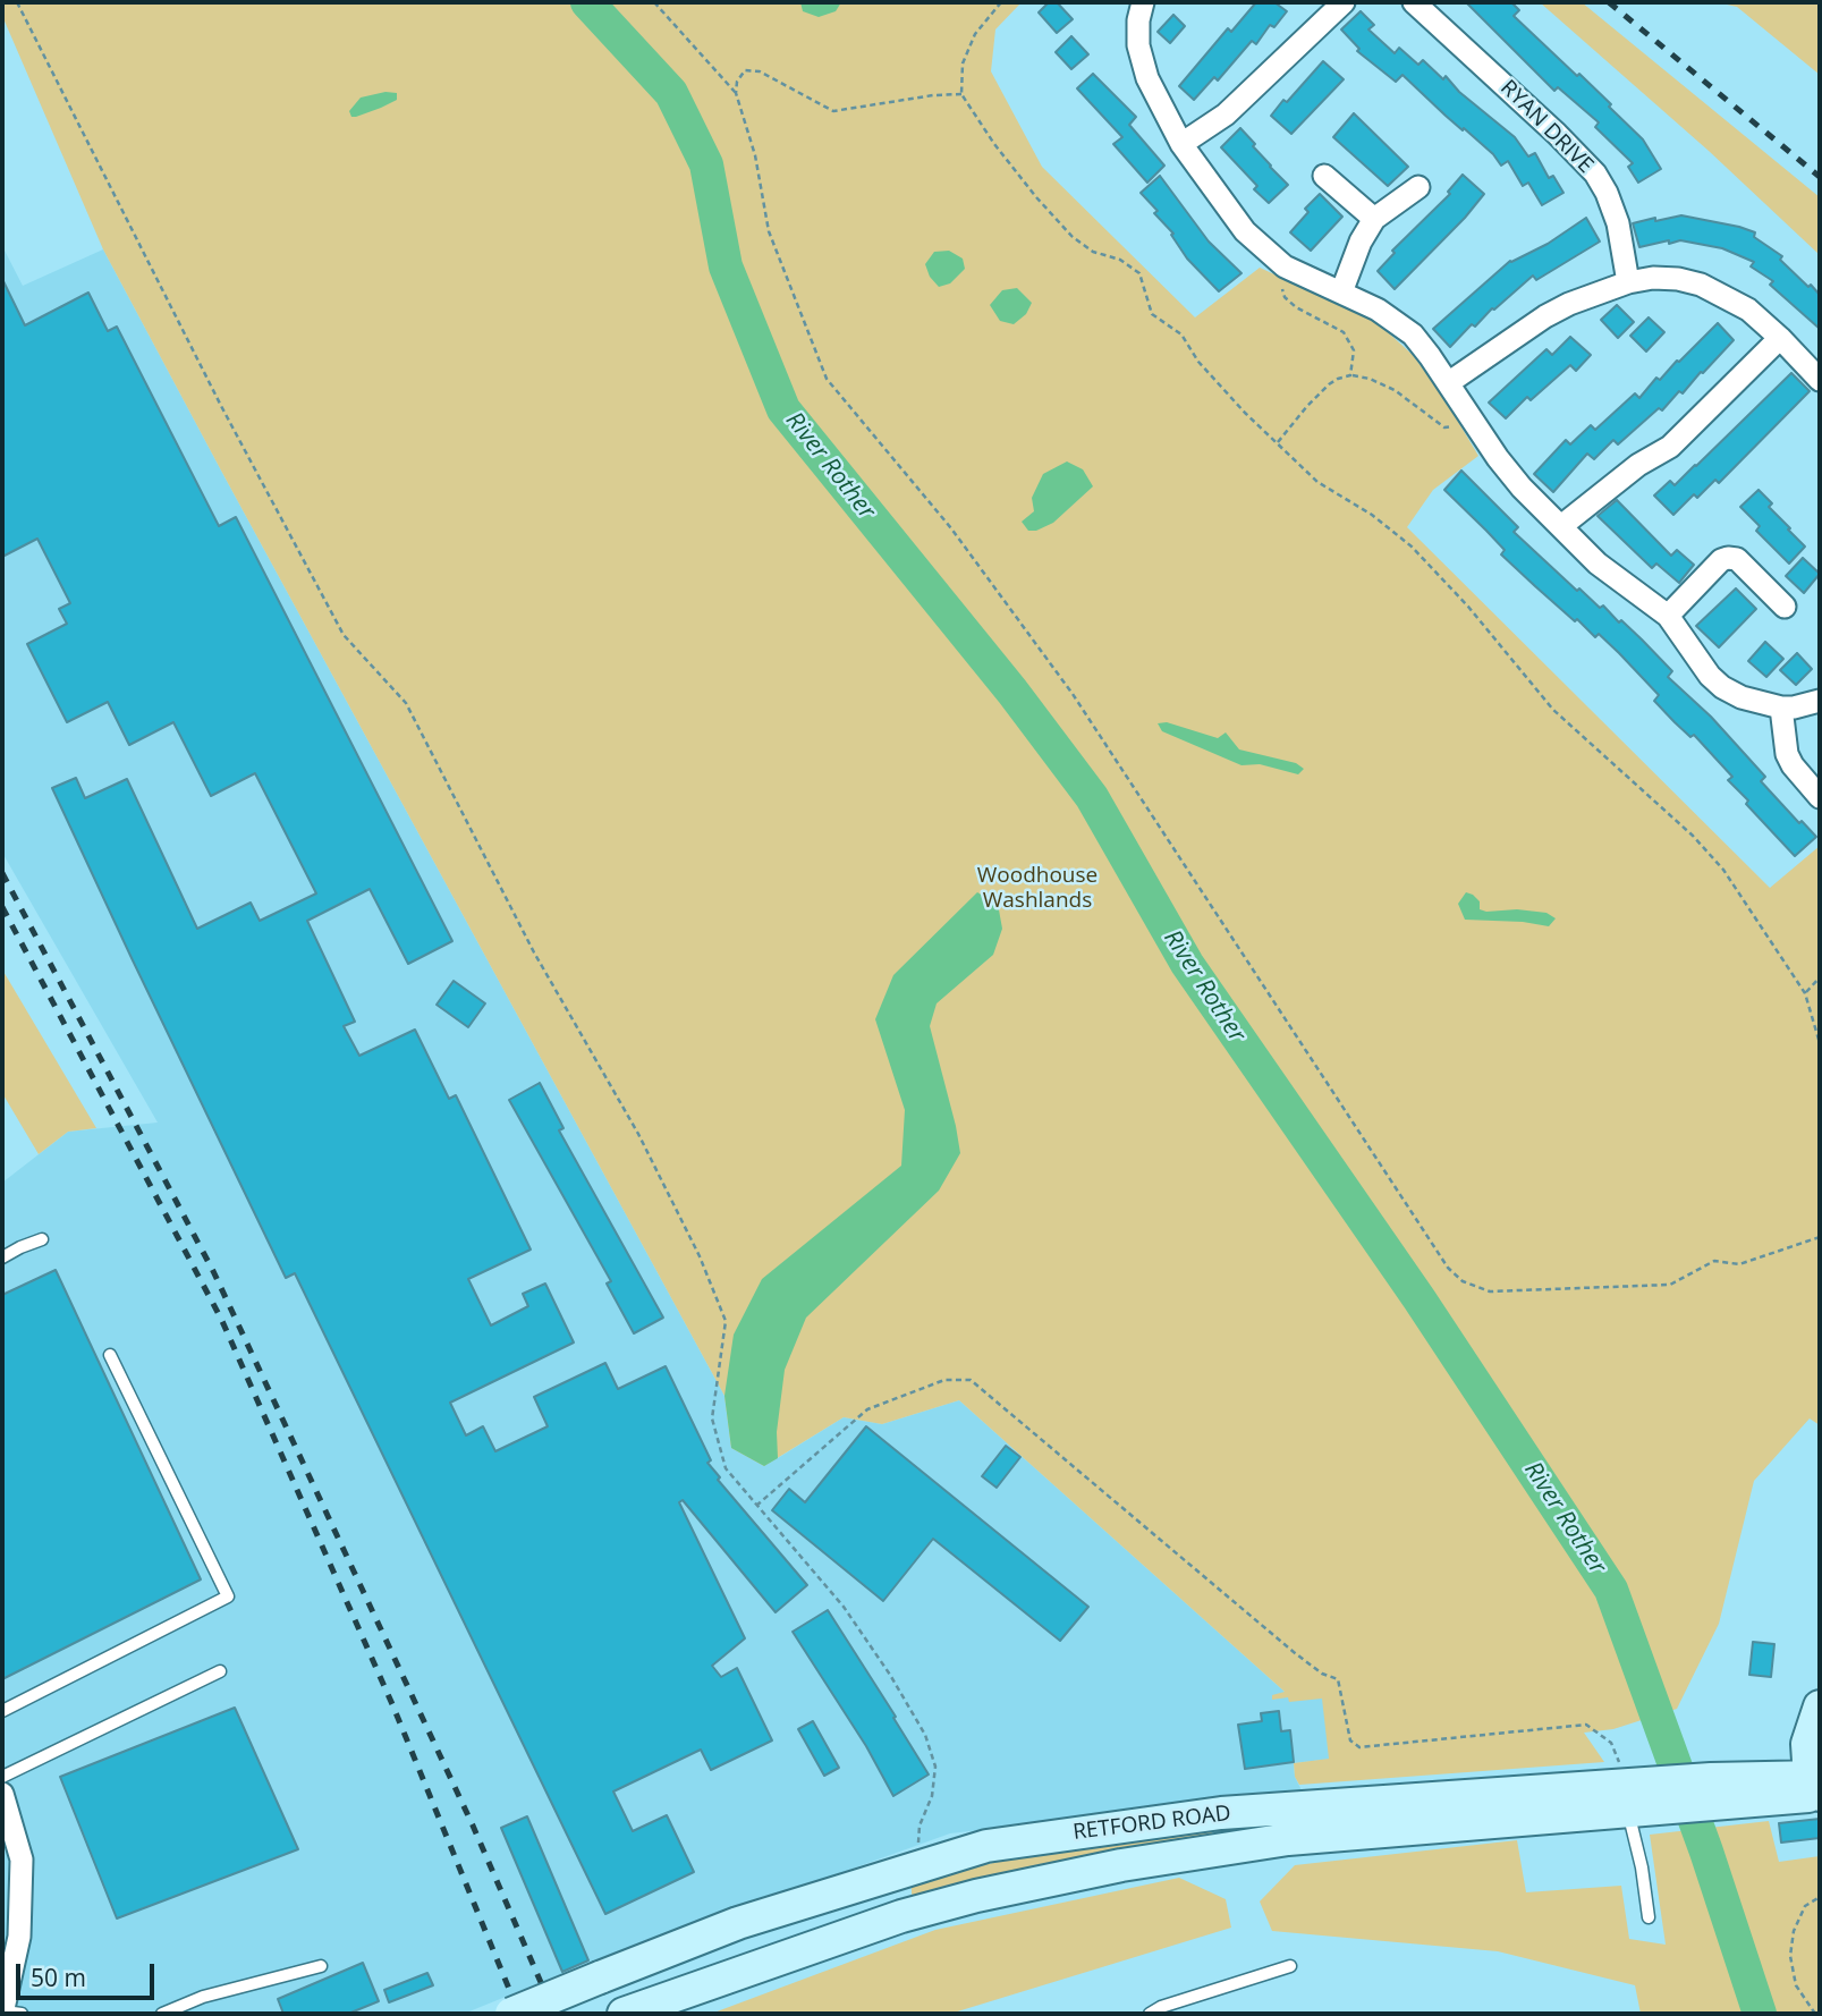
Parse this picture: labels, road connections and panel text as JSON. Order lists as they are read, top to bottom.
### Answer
{
  "streets": {
    "main road": ["RETFORD ROAD"],
    "street": ["RYAN DRIVE"]
  },
  "water": ["River Rother"],
  "parks": ["Woodhouse Washlands"],
  "scale_bar": "50 m"
}
